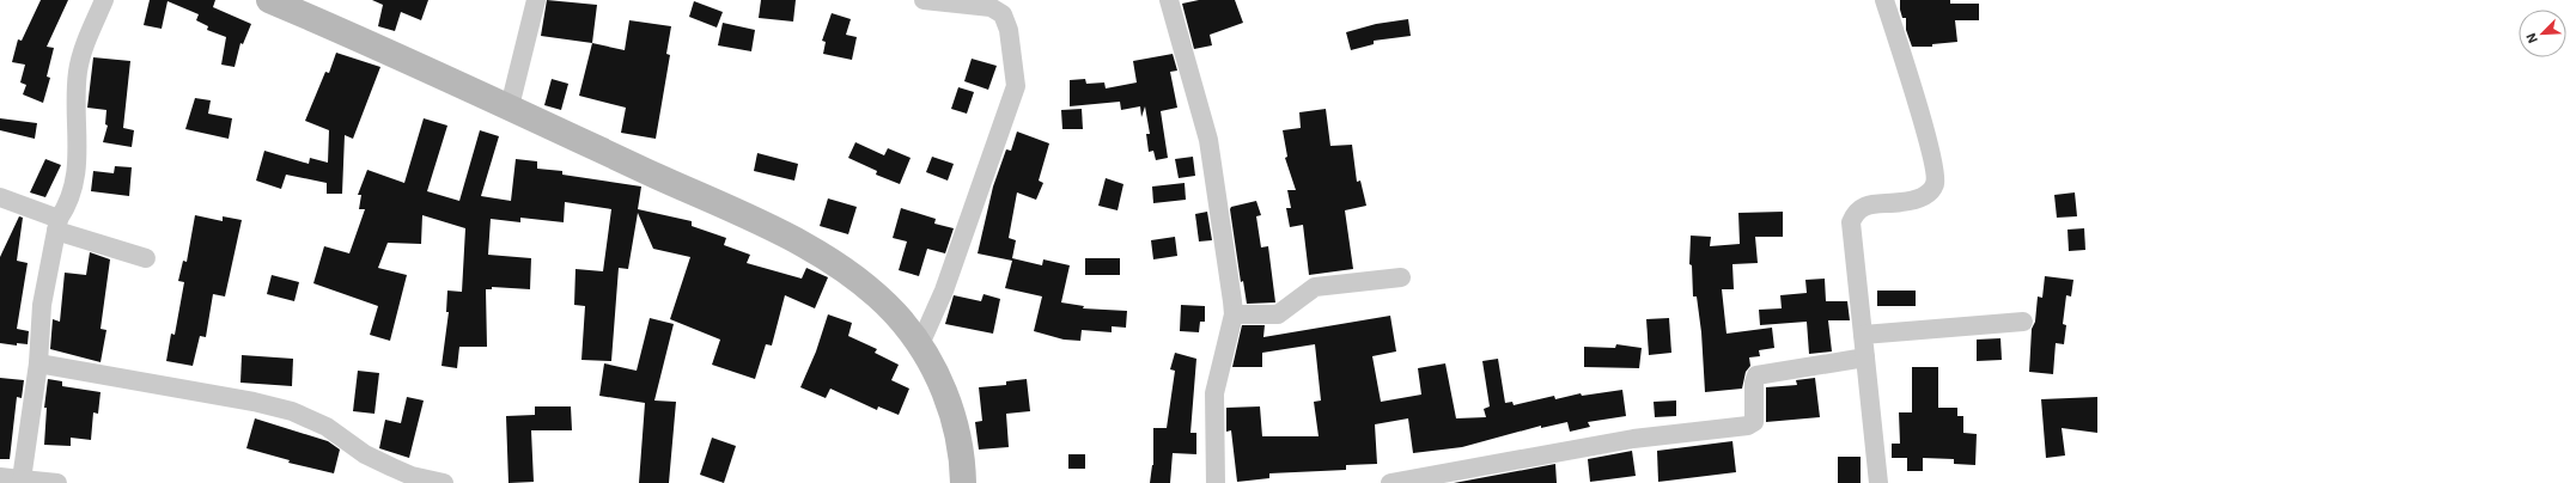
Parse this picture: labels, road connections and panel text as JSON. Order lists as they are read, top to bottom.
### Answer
{
  "north": "bottom left"
}
